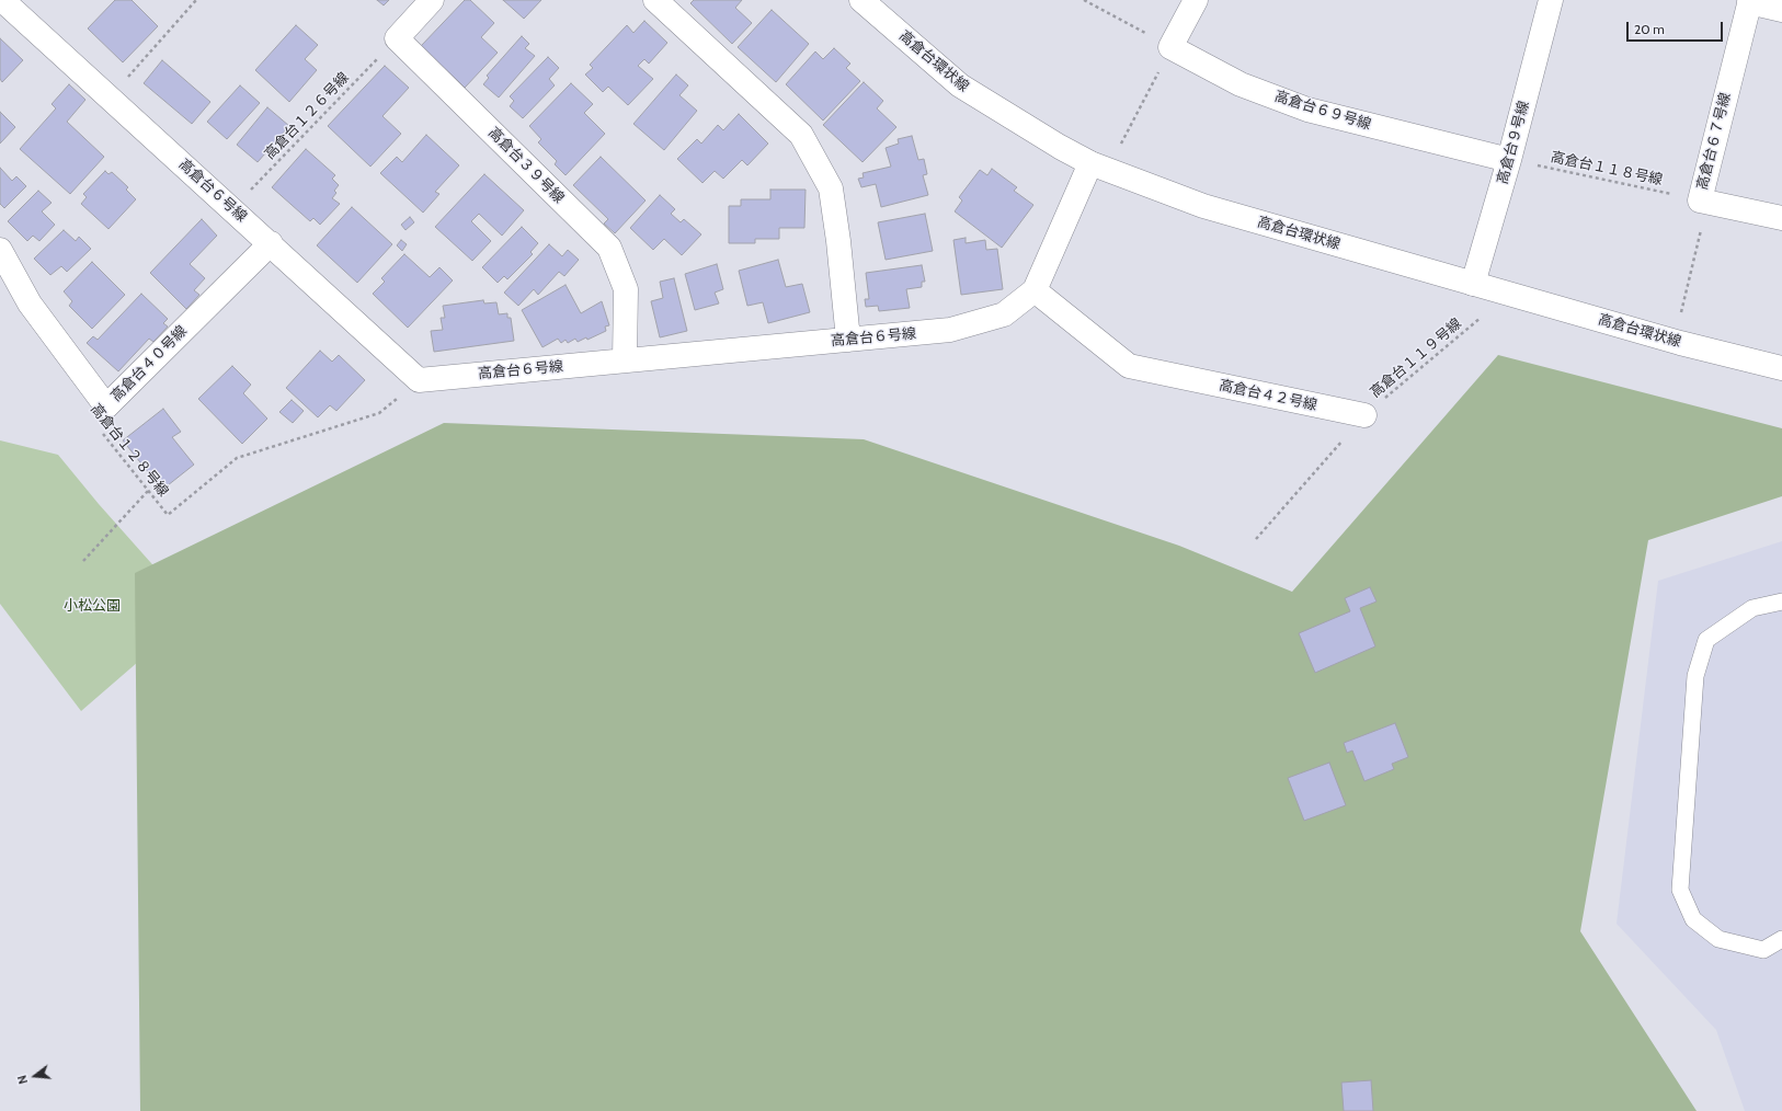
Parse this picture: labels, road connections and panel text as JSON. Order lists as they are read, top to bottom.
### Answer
{
  "streets": {
    "street": [
      "高倉台環状線",
      "高倉台６９号線",
      "高倉台６７号線",
      "高倉台９号線",
      "高倉台３９号線",
      "高倉台６号線",
      "高倉台４０号線",
      "高倉台４２号線"
    ],
    "path": [
      "高倉台１２６号線",
      "高倉台１１８号線",
      "高倉台１１９号線",
      "高倉台１２８号線"
    ]
  },
  "crossings": [
    ["高倉台環状線", "高倉台９号線"],
    ["高倉台環状線", "高倉台６号線"],
    ["高倉台６９号線", "高倉台９号線"],
    ["高倉台６９号線", "高倉台１１８号線"],
    ["高倉台１２６号線", "高倉台３９号線"],
    ["高倉台１２６号線", "高倉台６号線"],
    ["高倉台６７号線", "高倉台１１８号線"],
    ["高倉台９号線", "高倉台１１８号線"],
    ["高倉台３９号線", "高倉台６号線"],
    ["高倉台６号線", "高倉台４０号線"],
    ["高倉台６号線", "高倉台４２号線"],
    ["高倉台６号線", "高倉台１２８号線"],
    ["高倉台１１９号線", "高倉台４２号線"]
  ],
  "parks": ["小松公園"],
  "scale_bar": "20 m",
  "north": "left"
}
